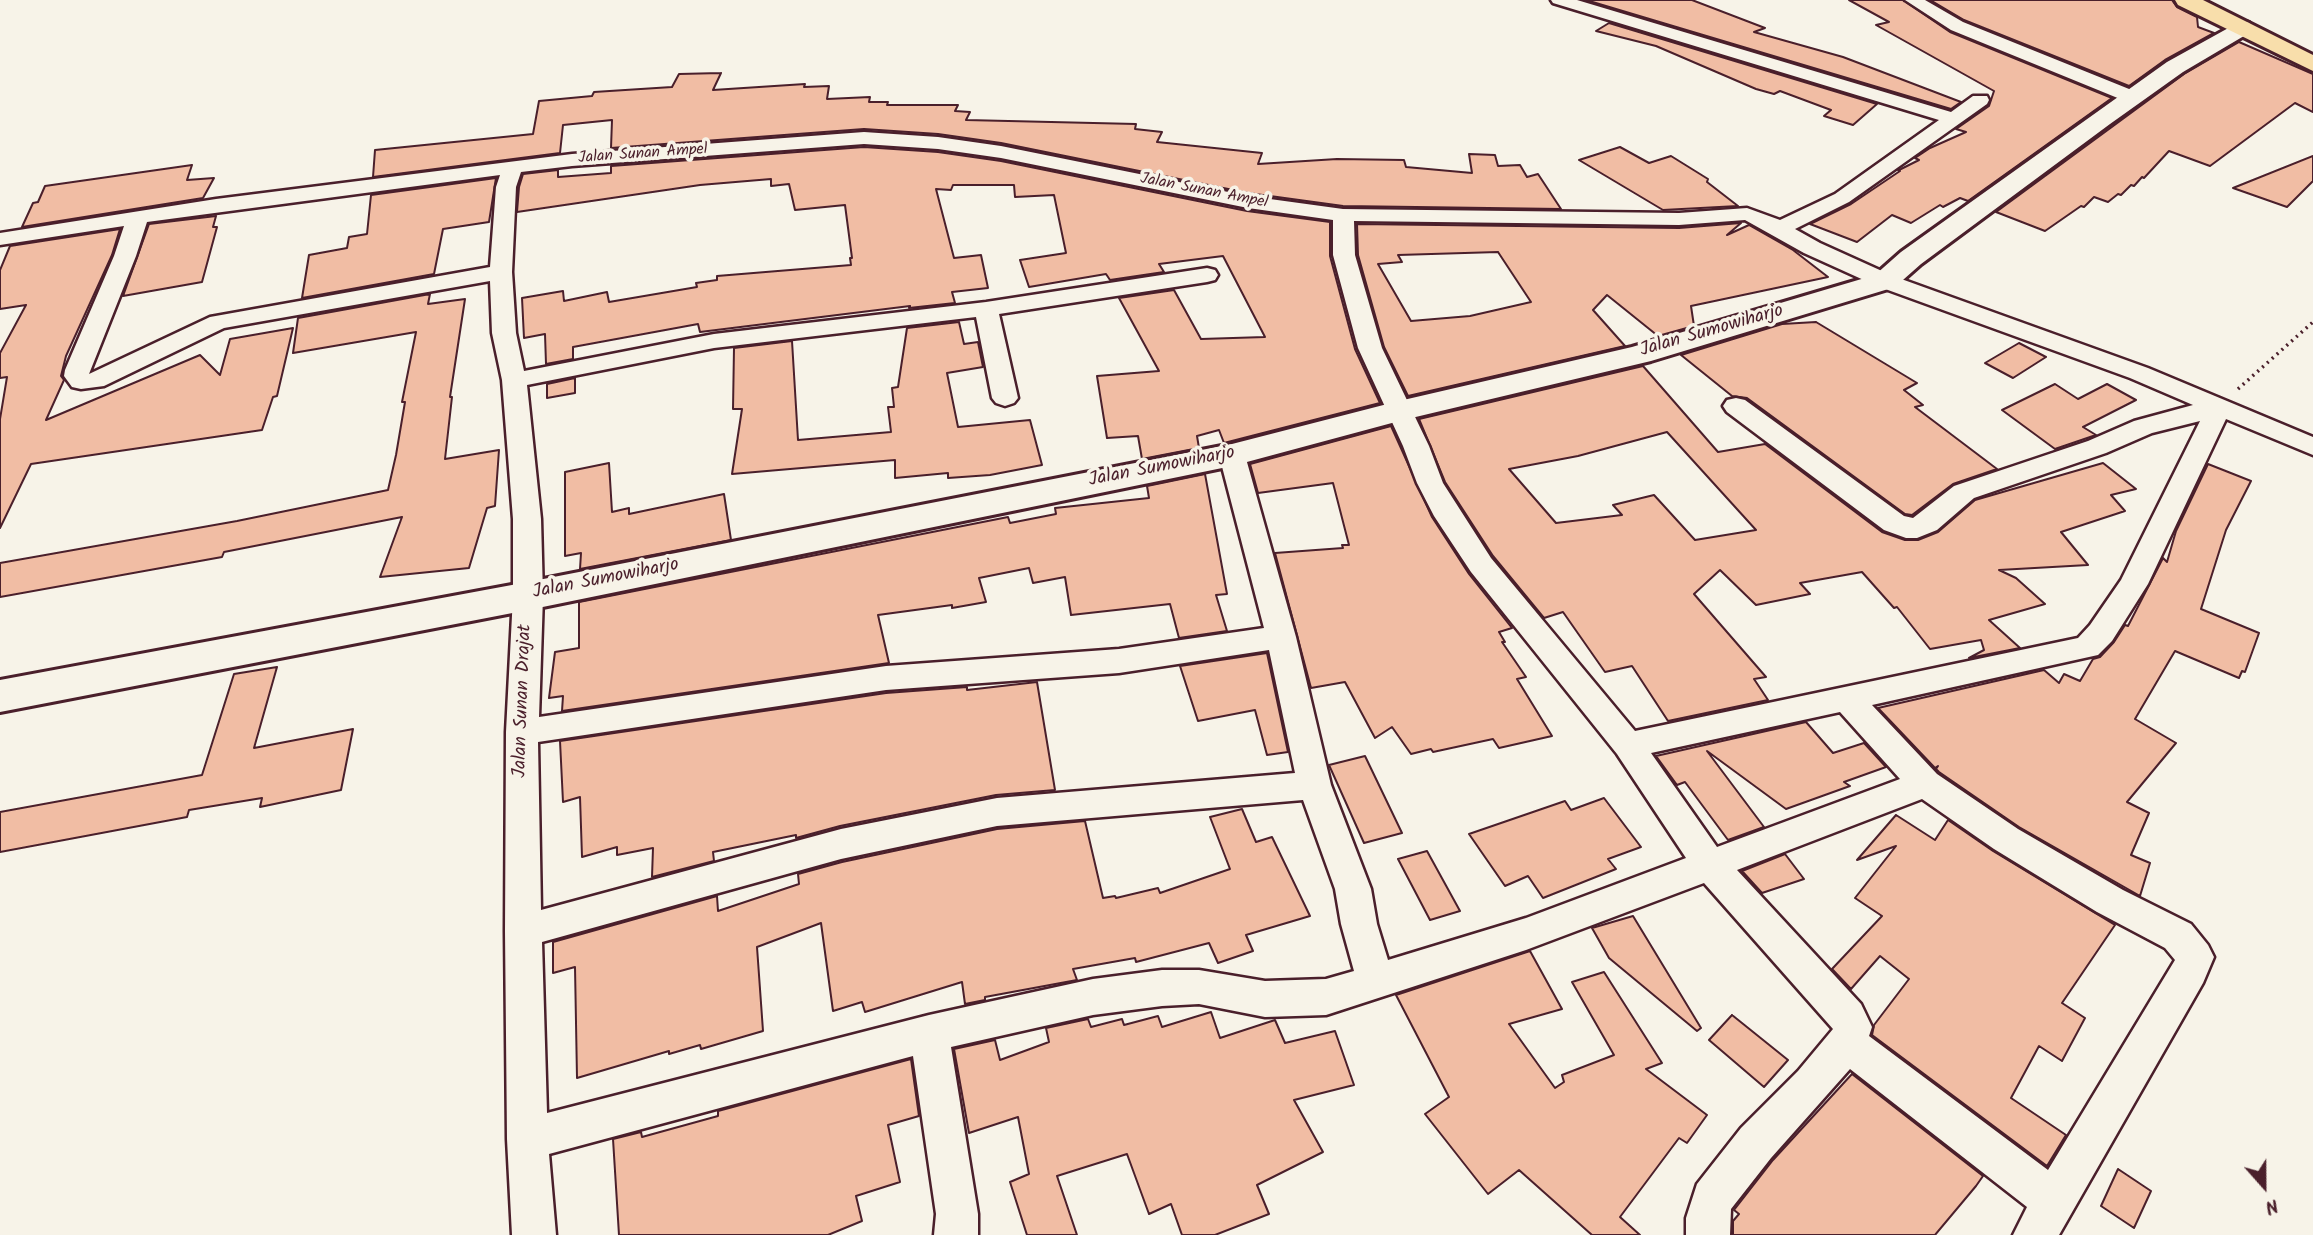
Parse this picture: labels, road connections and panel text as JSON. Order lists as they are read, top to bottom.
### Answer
{
  "streets": {
    "street": ["Jalan Sunan Ampel", "Jalan Sumowiharjo", "Jalan Sunan Drajat"]
  },
  "crossings": [
    ["Jalan Sunan Ampel", "Jalan Sumowiharjo"],
    ["Jalan Sunan Ampel", "Jalan Sunan Drajat"],
    ["Jalan Sumowiharjo", "Jalan Sunan Drajat"]
  ],
  "north": "bottom"
}
